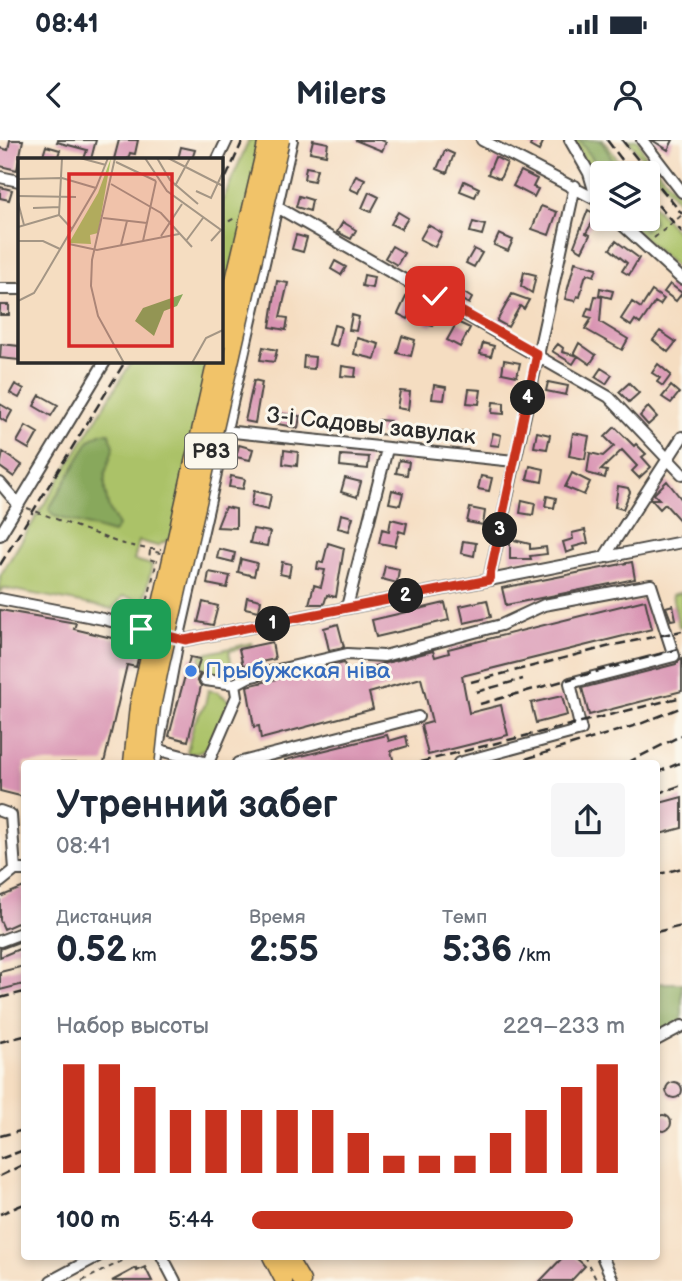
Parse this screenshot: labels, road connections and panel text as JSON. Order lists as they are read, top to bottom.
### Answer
{
  "streets": {
    "highway": ["Р83"],
    "street": ["3-і Садовы завулак"]
  },
  "places": ["Прыбужская ніва"],
  "page": {
    "status": "08:41",
    "header": "Milers",
    "pins": [
      "4",
      "3",
      "2",
      "1"
    ],
    "heading": ["Утренний забег", "08:41"],
    "stats": [
      ["Дистанция", "0.52 km"],
      ["Время", "2:55"],
      ["Темп", "5:36 /km"]
    ],
    "chart": ["Набор высоты", "229–233 m"],
    "list": [
      {
        "name": "100 m",
        "note": "5:44"
      }
    ]
  }
}
